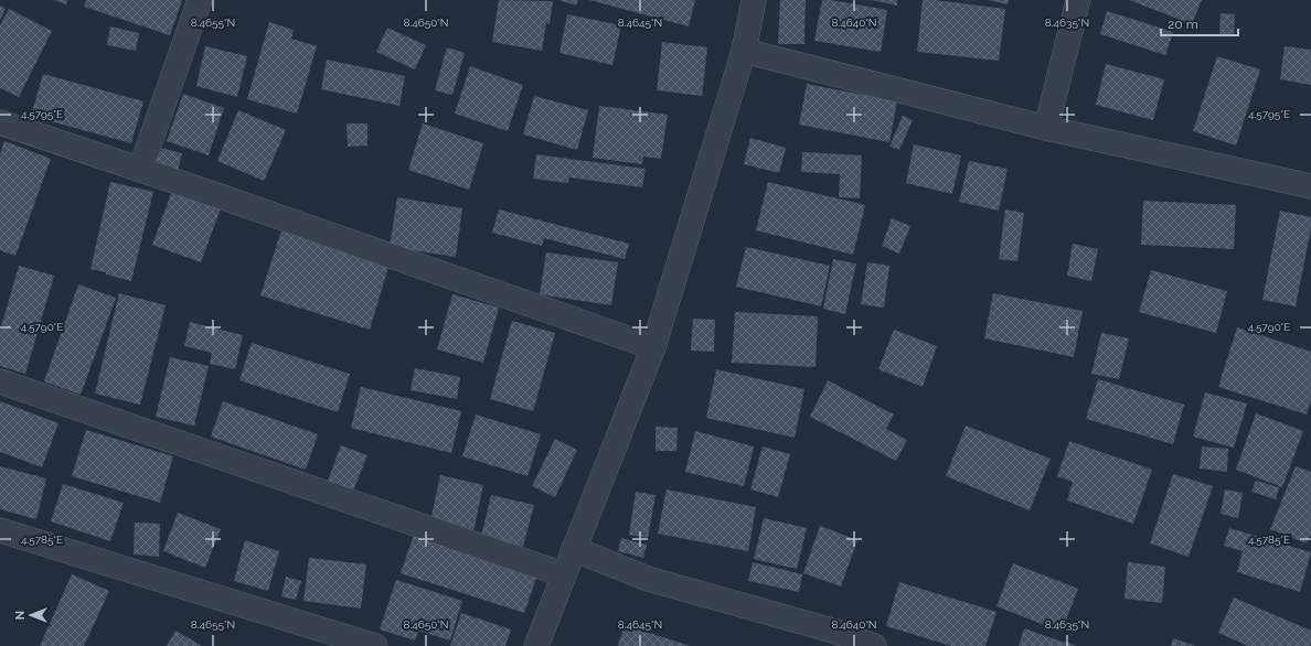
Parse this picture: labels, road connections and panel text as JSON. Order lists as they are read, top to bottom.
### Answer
{
  "scale_bar": "20 m",
  "north": "left",
  "coordinates": [
    "8.4655°N",
    "8.4650°N",
    "8.4645°N",
    "8.4640°N",
    "8.4635°N",
    "4.5795°E",
    "4.5790°E",
    "4.5785°E"
  ]
}
